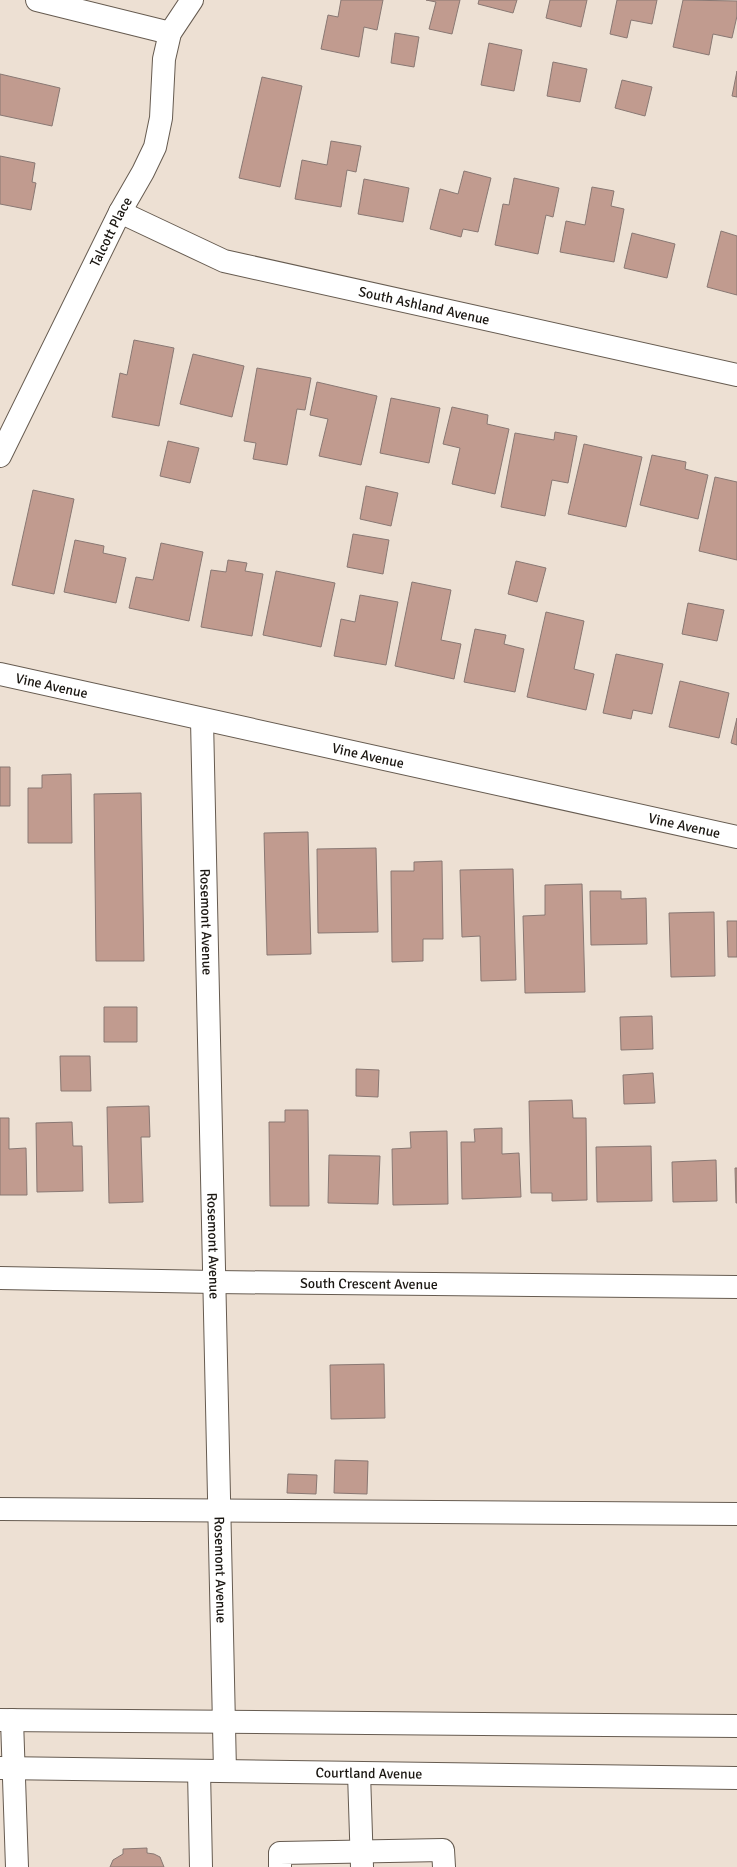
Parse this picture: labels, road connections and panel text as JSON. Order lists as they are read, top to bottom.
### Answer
{
  "streets": {
    "street": [
      "Talcott Place",
      "South Ashland Avenue",
      "Vine Avenue",
      "Rosemont Avenue",
      "South Crescent Avenue",
      "Courtland Avenue"
    ]
  },
  "crossings": [
    ["Talcott Place", "South Ashland Avenue"],
    ["Vine Avenue", "Rosemont Avenue"],
    ["Rosemont Avenue", "South Crescent Avenue"],
    ["Rosemont Avenue", "Courtland Avenue"]
  ]
}
